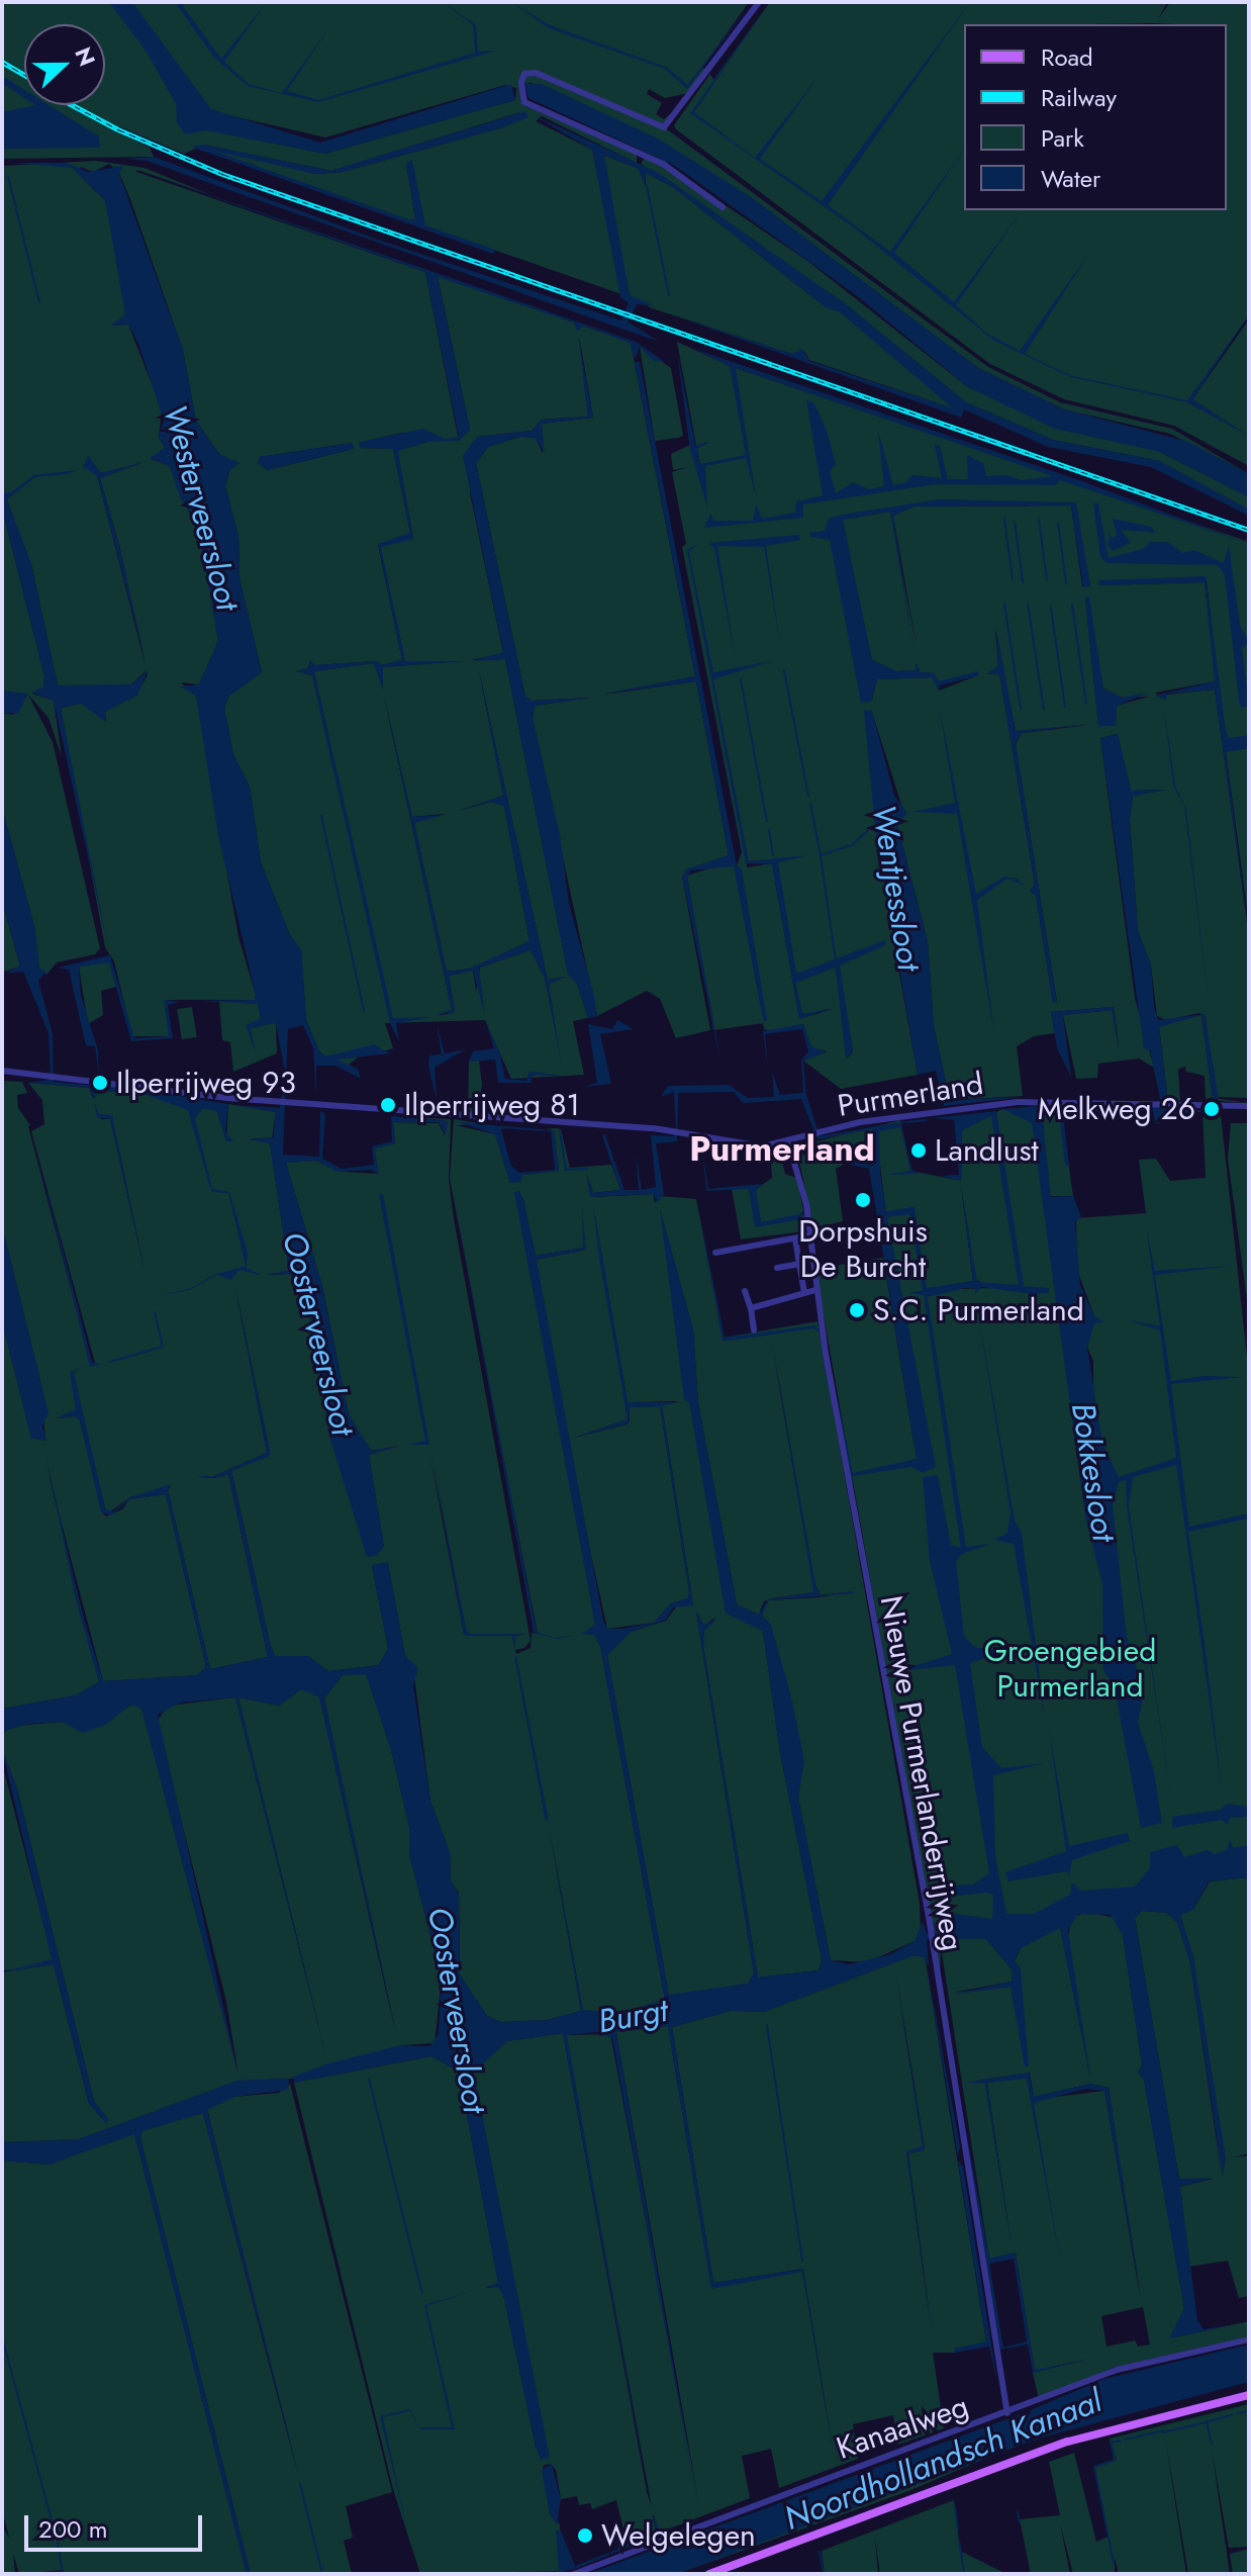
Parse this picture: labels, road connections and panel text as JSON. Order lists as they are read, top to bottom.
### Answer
{
  "streets": {
    "street": ["Purmerland", "Nieuwe Purmerlanderrijweg", "Kanaalweg"]
  },
  "crossings": [
    ["Purmerland", "Nieuwe Purmerlanderrijweg"],
    ["Nieuwe Purmerlanderrijweg", "Kanaalweg"]
  ],
  "districts": ["Purmerland"],
  "water": [
    "Westerveersloot",
    "Wentjessloot",
    "Oosterveersloot",
    "Bokkesloot",
    "Burgt",
    "Noordhollandsch Kanaal"
  ],
  "parks": ["Groengebied Purmerland"],
  "places": [
    "Ilperrijweg 93",
    "Ilperrijweg 81",
    "Melkweg 26",
    "Landlust",
    "Dorpshuis De Burcht",
    "S.C. Purmerland",
    "Welgelegen"
  ],
  "legend": [
    "Road",
    "Railway",
    "Park",
    "Water"
  ],
  "scale_bar": "200 m",
  "north": "right"
}
